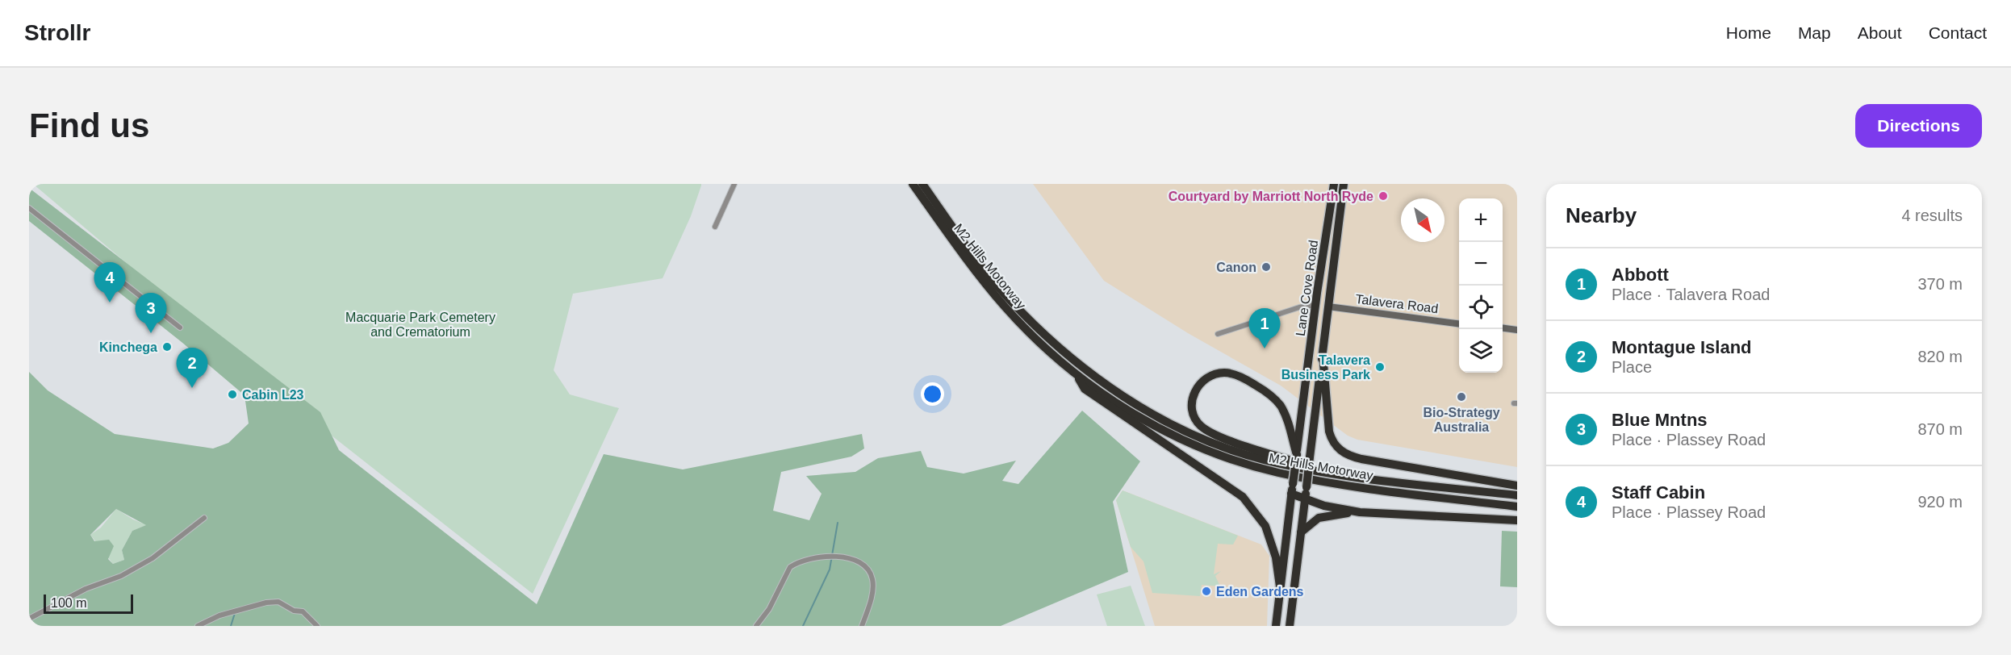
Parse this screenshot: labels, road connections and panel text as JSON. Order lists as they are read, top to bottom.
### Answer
{
  "streets": {
    "highway": ["M2 Hills Motorway", "Lane Cove Road"],
    "main road": ["Talavera Road"]
  },
  "crossings": [
    ["Lane Cove Road", "Talavera Road"]
  ],
  "parks": ["Macquarie Park Cemetery and Crematorium"],
  "places": [
    "Courtyard by Marriott North Ryde",
    "Canon",
    "Kinchega",
    "Talavera Business Park",
    "Cabin L23",
    "Bio-Strategy Australia",
    "Eden Gardens"
  ],
  "scale_bar": "100 m",
  "north": "bottom right",
  "page": {
    "header": "Strollr",
    "nav": [
      "Home",
      "Map",
      "About",
      "Contact"
    ],
    "buttons": "Directions",
    "title": "Find us",
    "heading": ["Nearby", "4 results"],
    "map_buttons": ["+", "−"],
    "list": [
      {
        "mark": "1",
        "name": "Abbott",
        "note": "Place · Talavera Road",
        "value": "370 m"
      },
      {
        "mark": "2",
        "name": "Montague Island",
        "note": "Place",
        "value": "820 m"
      },
      {
        "mark": "3",
        "name": "Blue Mntns",
        "note": "Place · Plassey Road",
        "value": "870 m"
      },
      {
        "mark": "4",
        "name": "Staff Cabin",
        "note": "Place · Plassey Road",
        "value": "920 m"
      }
    ],
    "pins": [
      "4",
      "3",
      "1",
      "2"
    ],
    "scale": "100 m"
  }
}
